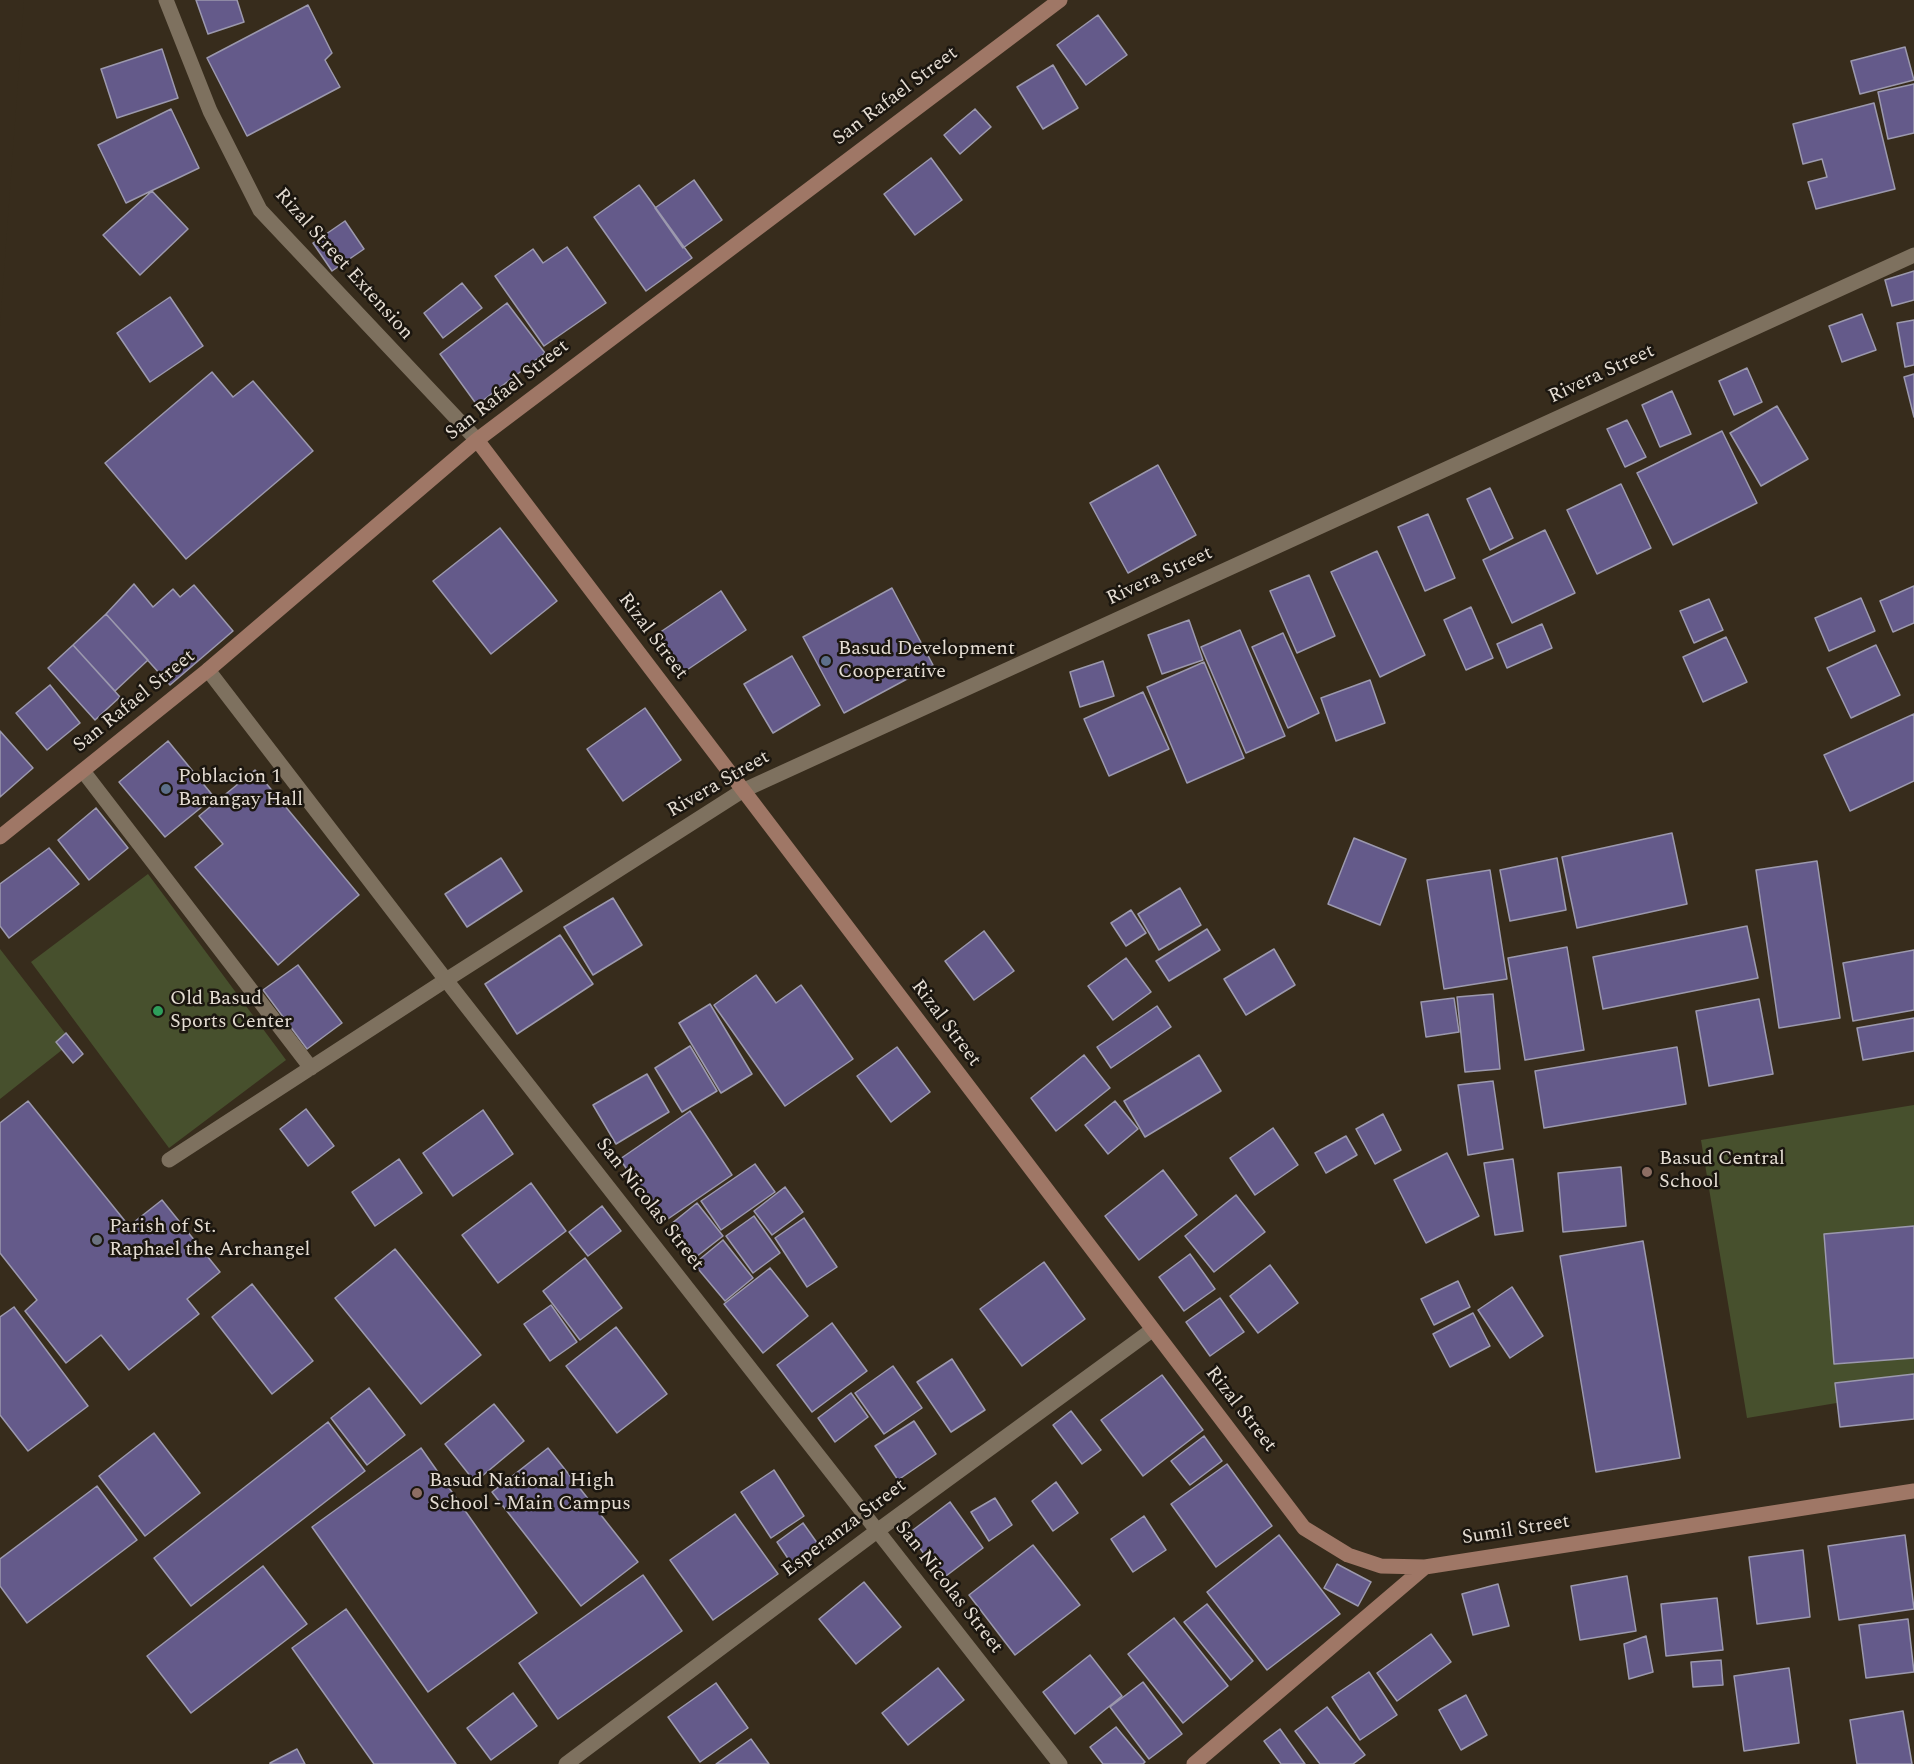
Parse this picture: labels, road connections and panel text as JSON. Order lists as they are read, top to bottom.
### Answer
{
  "streets": {
    "street": [
      "San Rafael Street",
      "Rizal Street Extension",
      "Rivera Street",
      "Rizal Street",
      "San Nicolas Street",
      "Esperanza Street",
      "Sumil Street"
    ]
  },
  "crossings": [
    ["San Rafael Street", "Rizal Street Extension"],
    ["San Rafael Street", "Rizal Street"],
    ["San Rafael Street", "San Nicolas Street"],
    ["Rizal Street Extension", "Rizal Street"],
    ["Rivera Street", "Rizal Street"],
    ["Rivera Street", "San Nicolas Street"],
    ["Rizal Street", "Esperanza Street"],
    ["Rizal Street", "Sumil Street"],
    ["San Nicolas Street", "Esperanza Street"]
  ],
  "places": [
    "Basud Development Cooperative",
    "Poblacion 1 Barangay Hall",
    "Old Basud Sports Center",
    "Basud Central School",
    "Parish of St. Raphael the Archangel",
    "Basud National High School - Main Campus"
  ]
}
